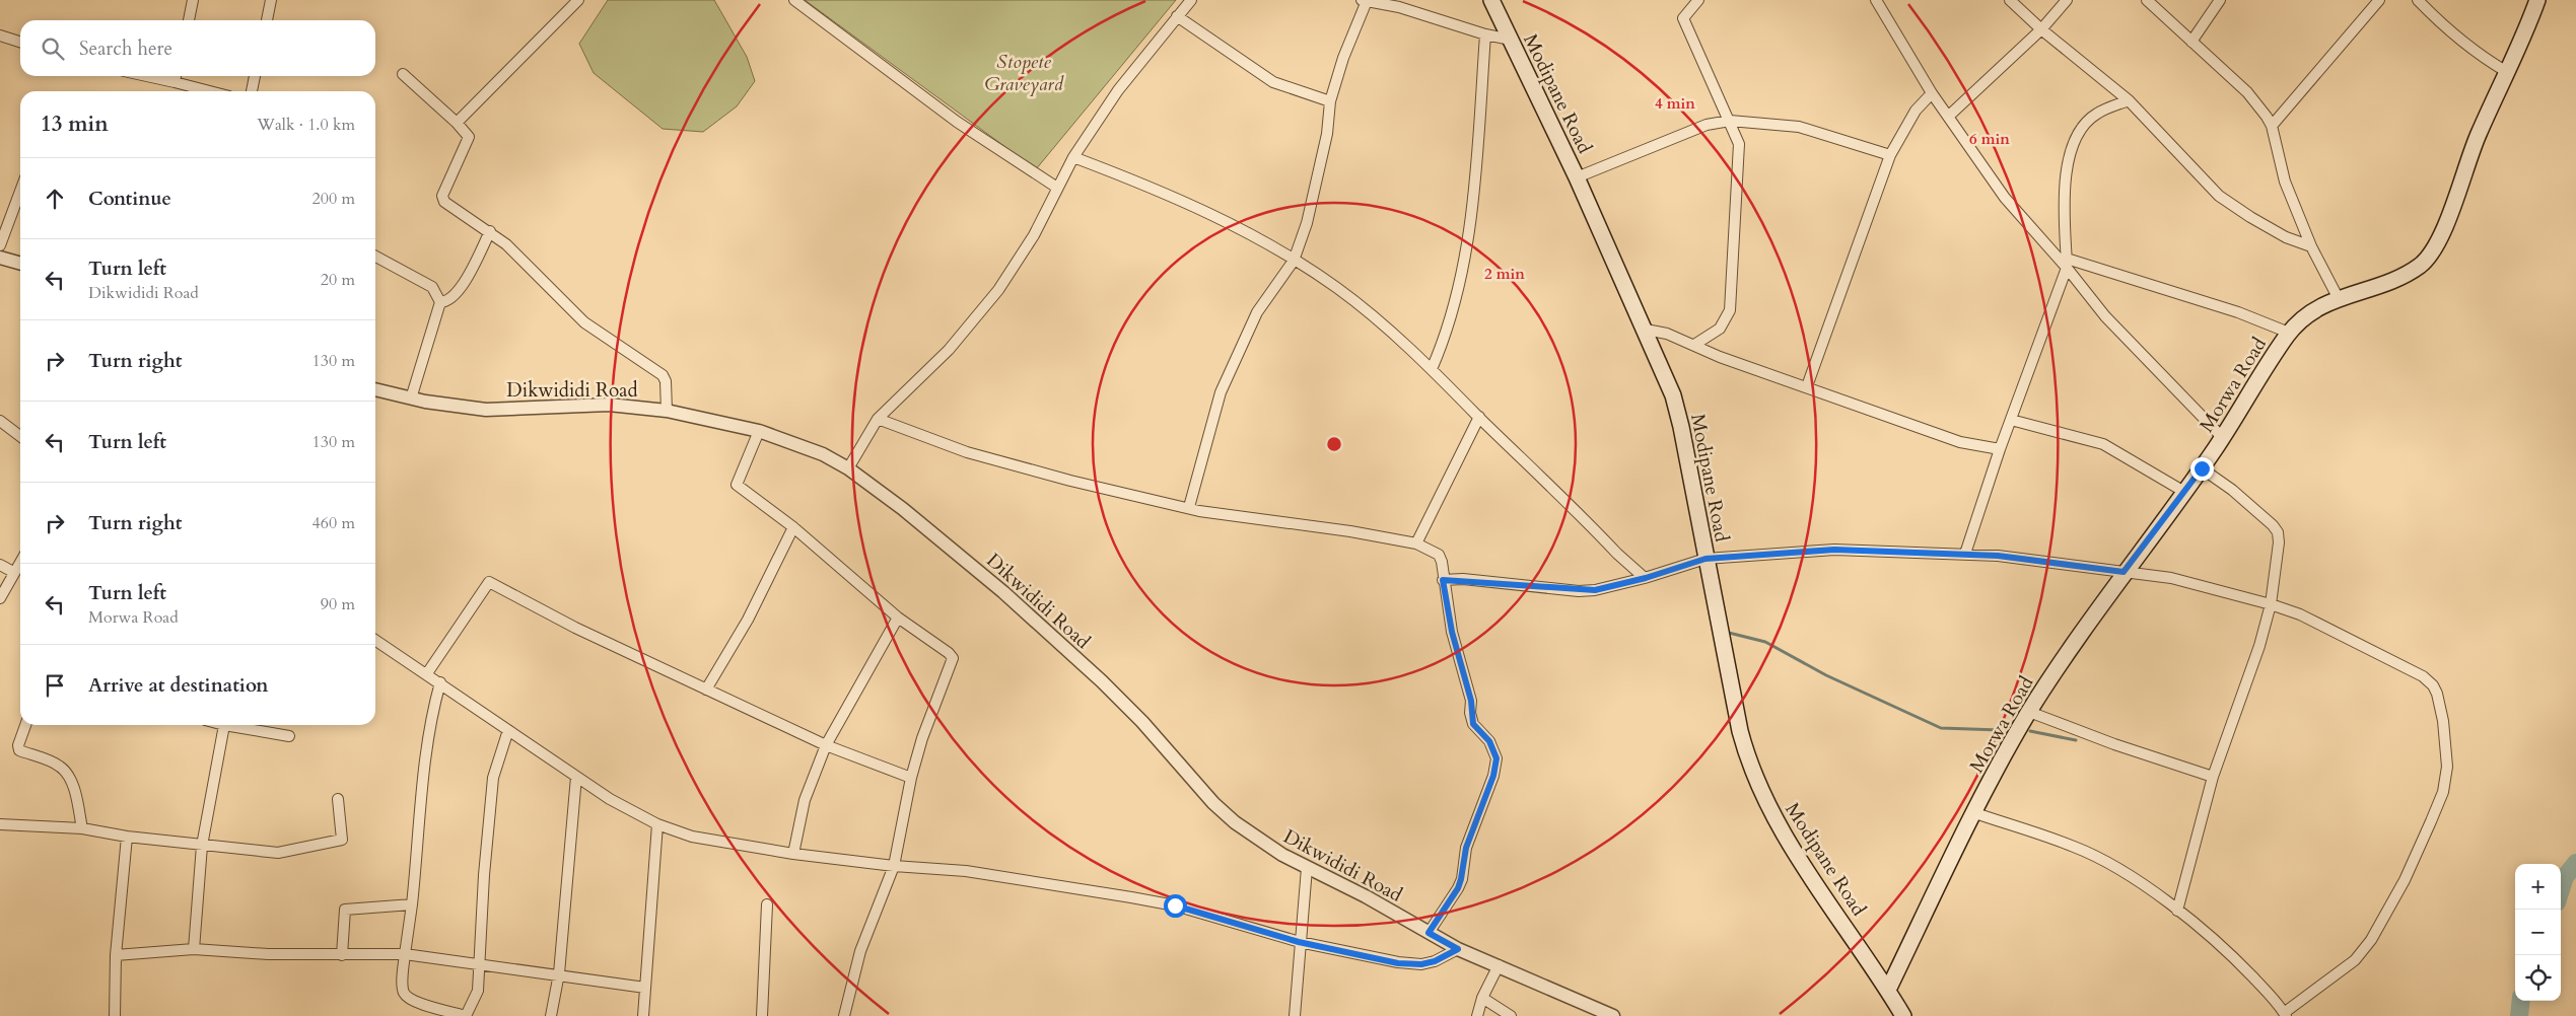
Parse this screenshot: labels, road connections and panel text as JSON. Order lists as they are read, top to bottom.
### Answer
{
  "streets": {
    "main road": ["Modipane Road", "Morwa Road"],
    "street": ["Dikwididi Road"]
  },
  "crossings": [
    ["Modipane Road", "Morwa Road"]
  ],
  "parks": ["Stopete Graveyard"],
  "page": {
    "search": "Search here",
    "heading": ["13 min", "Walk · 1.0 km"],
    "list": [
      ["Continue", "200 m"],
      ["Turn left", "Dikwididi Road", "20 m"],
      ["Turn right", "130 m"],
      ["Turn left", "130 m"],
      ["Turn right", "460 m"],
      ["Turn left", "Morwa Road", "90 m"],
      "Arrive at destination"
    ],
    "map_buttons": ["+", "−"]
  },
  "rings": ["4 min", "6 min", "2 min"]
}
